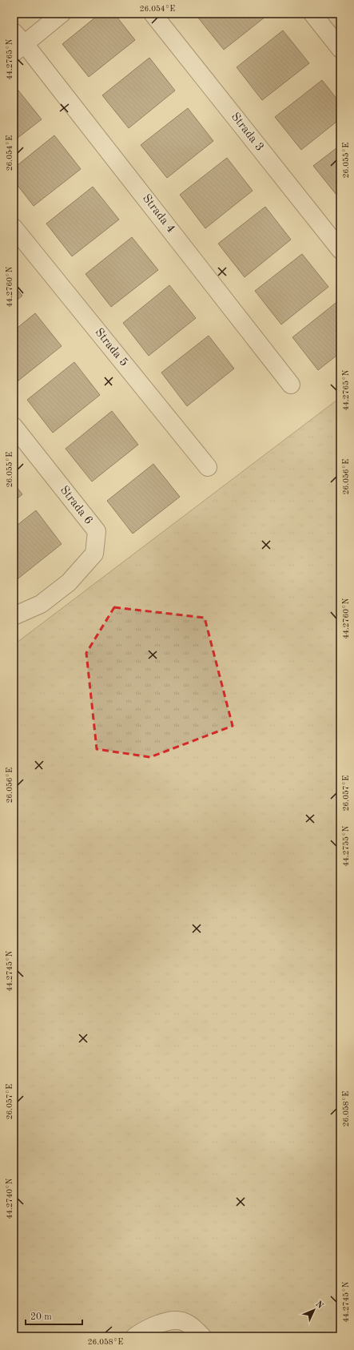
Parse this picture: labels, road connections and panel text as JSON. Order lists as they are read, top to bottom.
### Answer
{
  "streets": {
    "street": [
      "Strada 3",
      "Strada 4",
      "Strada 5",
      "Strada 6"
    ]
  },
  "scale_bar": "20 m",
  "north": "top right",
  "coordinates": [
    "26.054°E",
    "44.2765°N",
    "26.055°E",
    "44.2760°N",
    "26.056°E",
    "26.057°E",
    "44.2755°N",
    "44.2745°N",
    "26.058°E",
    "44.2740°N"
  ]
}
